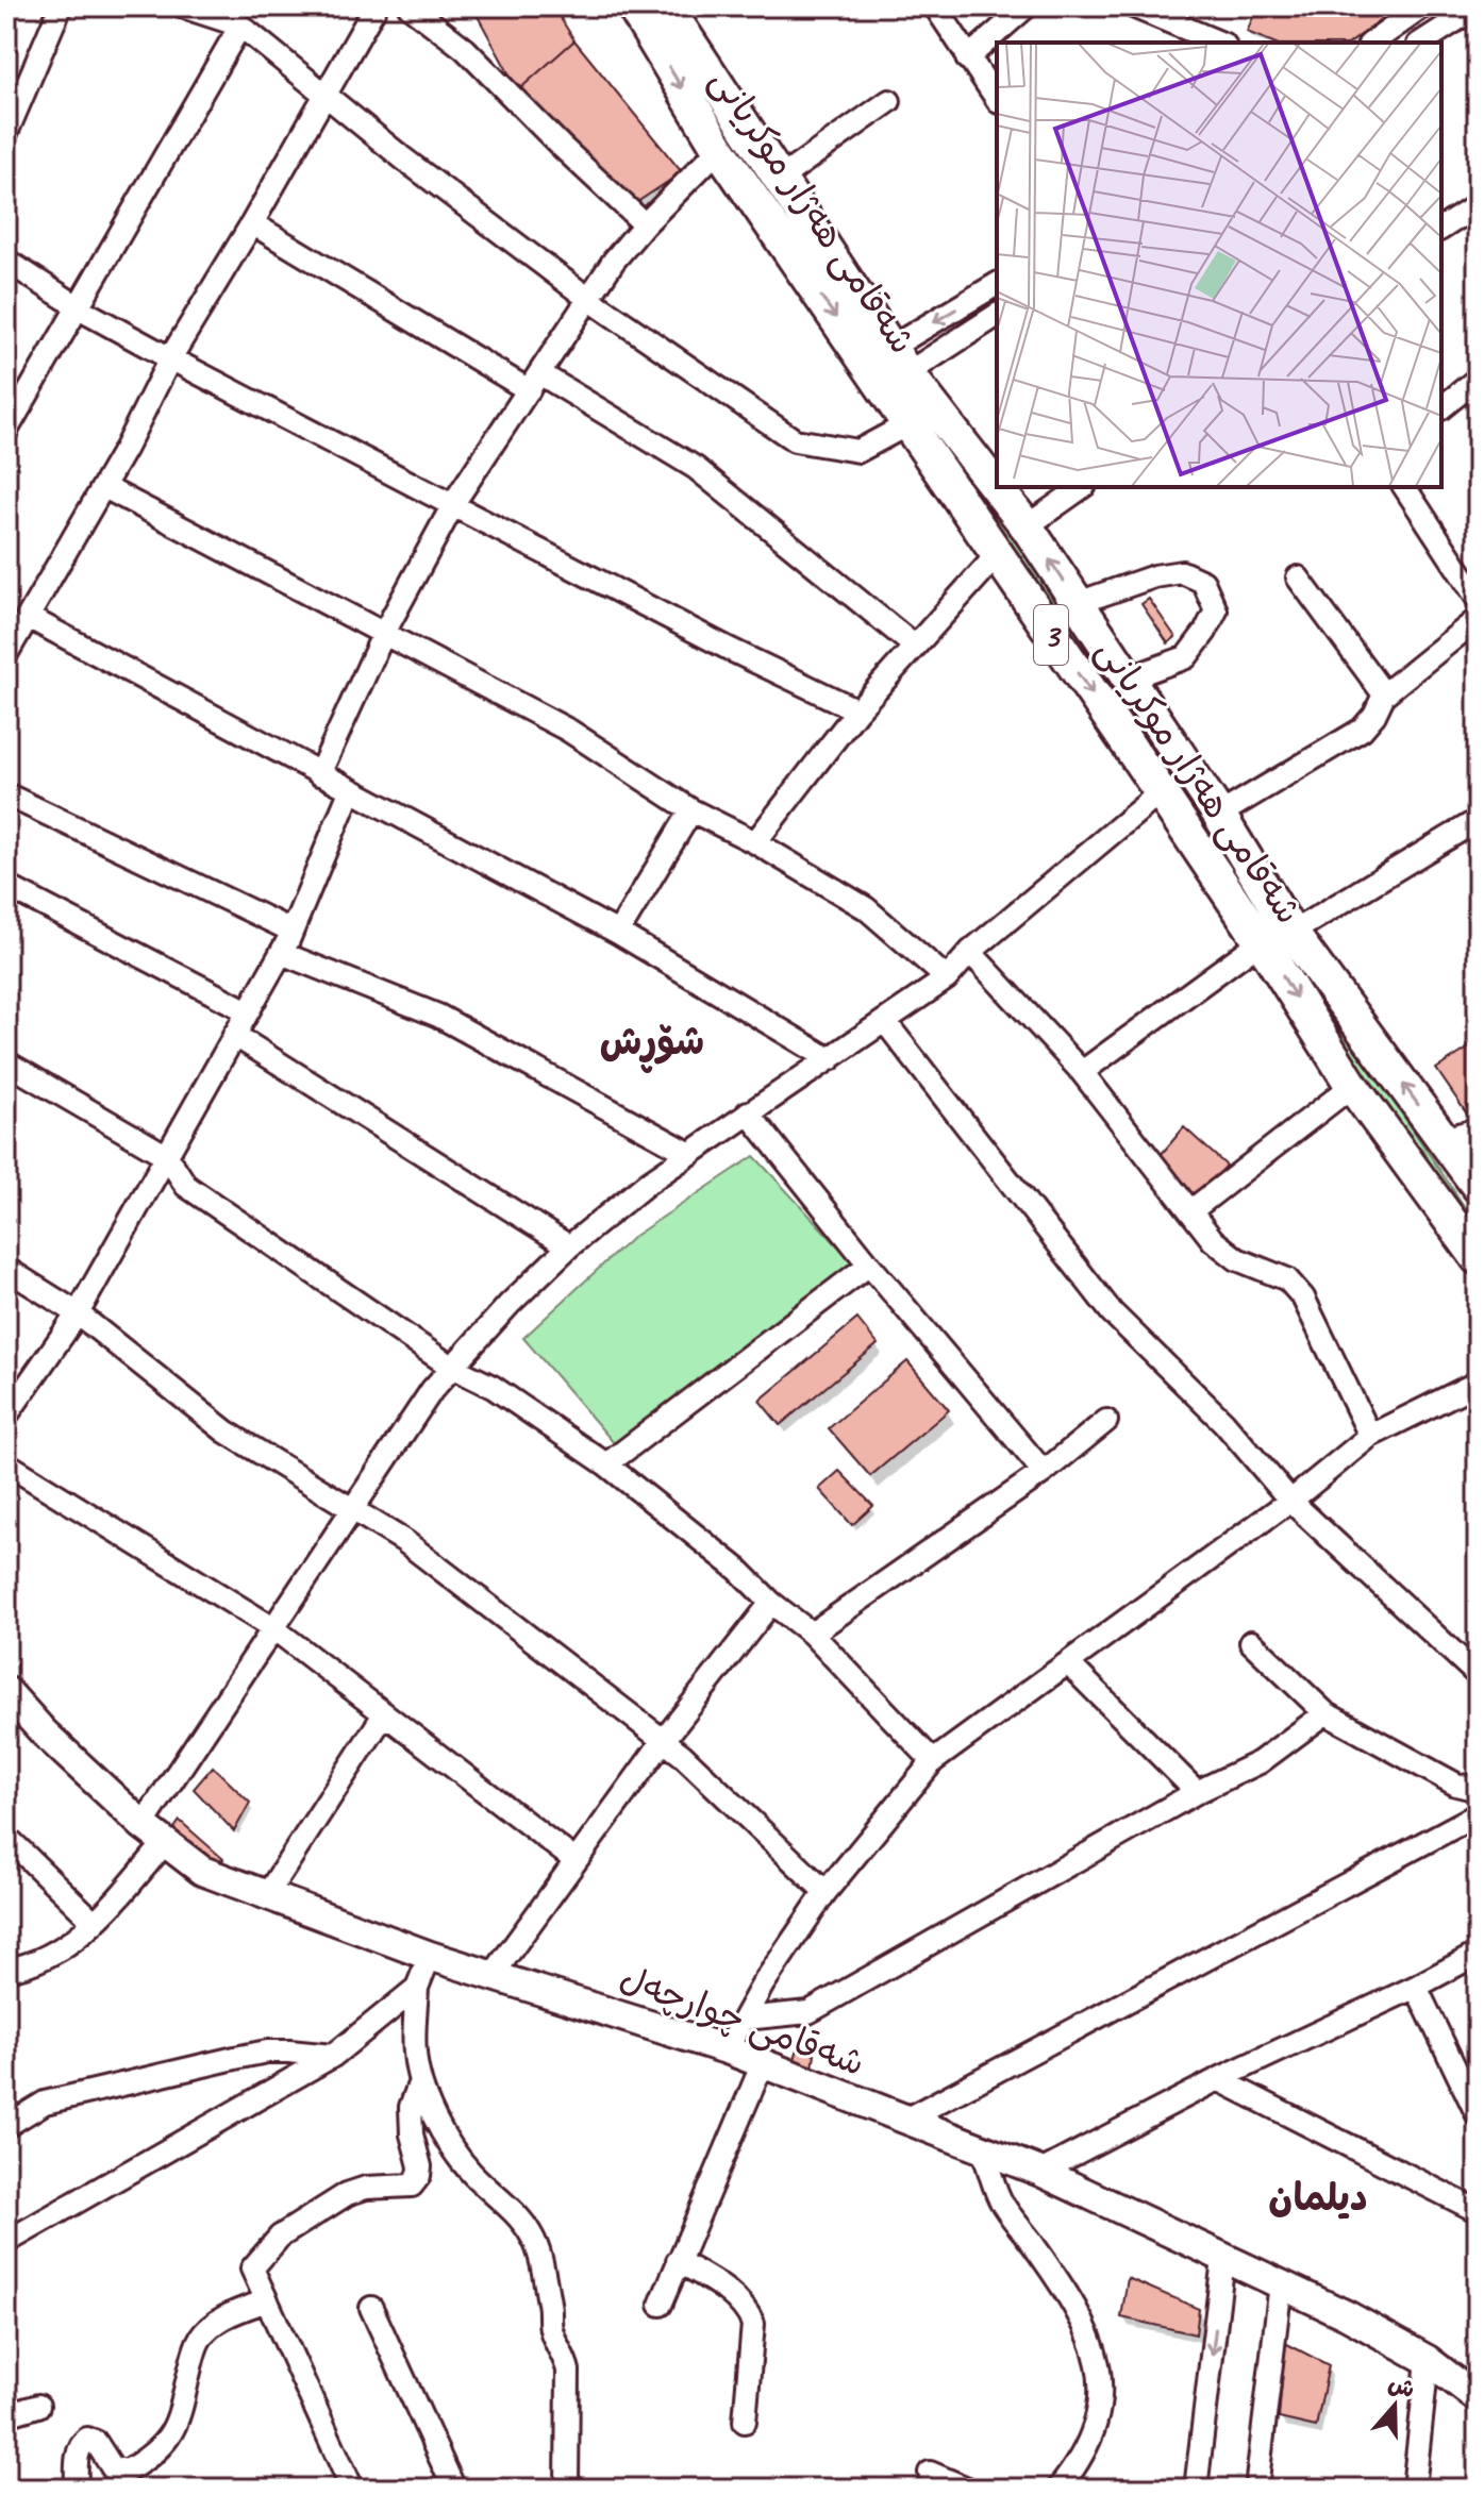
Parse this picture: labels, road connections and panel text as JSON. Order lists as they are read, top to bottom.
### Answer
{
  "streets": {
    "highway": ["شەقامی ھەژار موکریانی", "3"],
    "main road": ["شەقامی چوارچەل"]
  },
  "districts": ["شۆڕش", "دیلمان"],
  "north": "top"
}
